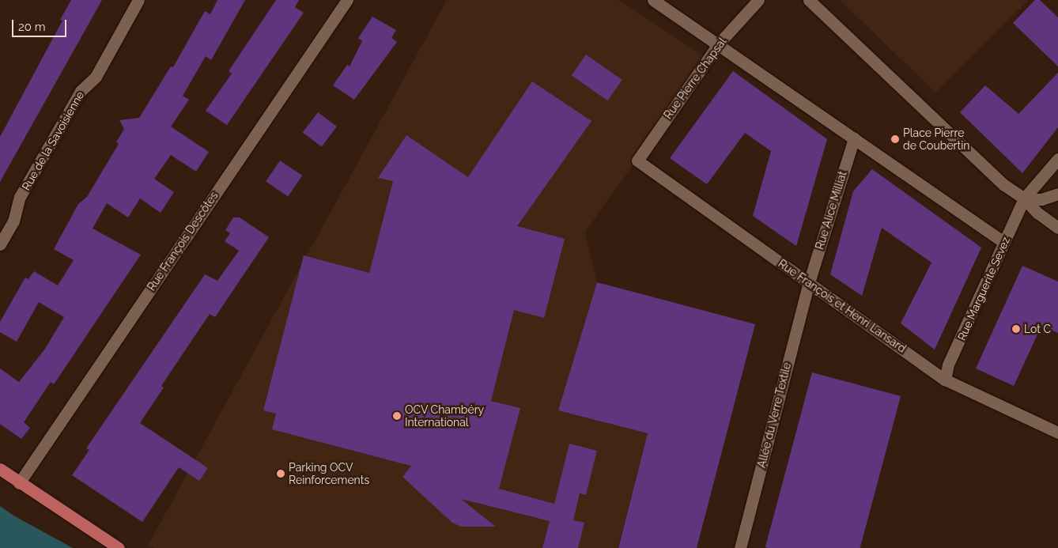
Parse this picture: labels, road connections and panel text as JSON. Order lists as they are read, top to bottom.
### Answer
{
  "streets": {
    "street": [
      "Rue Pierre Chapsal",
      "Rue de la Savoisienne",
      "Rue Alice Milliat",
      "Rue François Descôtes",
      "Rue Marguerite Sevez",
      "Rue François et Henri Lansard",
      "Allée du Verre Textile"
    ]
  },
  "crossings": [
    ["Rue Pierre Chapsal", "Rue François et Henri Lansard"],
    ["Rue Alice Milliat", "Rue François et Henri Lansard"],
    ["Rue Alice Milliat", "Allée du Verre Textile"],
    ["Rue Marguerite Sevez", "Rue François et Henri Lansard"],
    ["Rue François et Henri Lansard", "Allée du Verre Textile"]
  ],
  "places": [
    "Place Pierre de Coubertin",
    "Lot C",
    "OCV Chambéry International",
    "Parking OCV Reinforcements"
  ],
  "scale_bar": "20 m"
}
